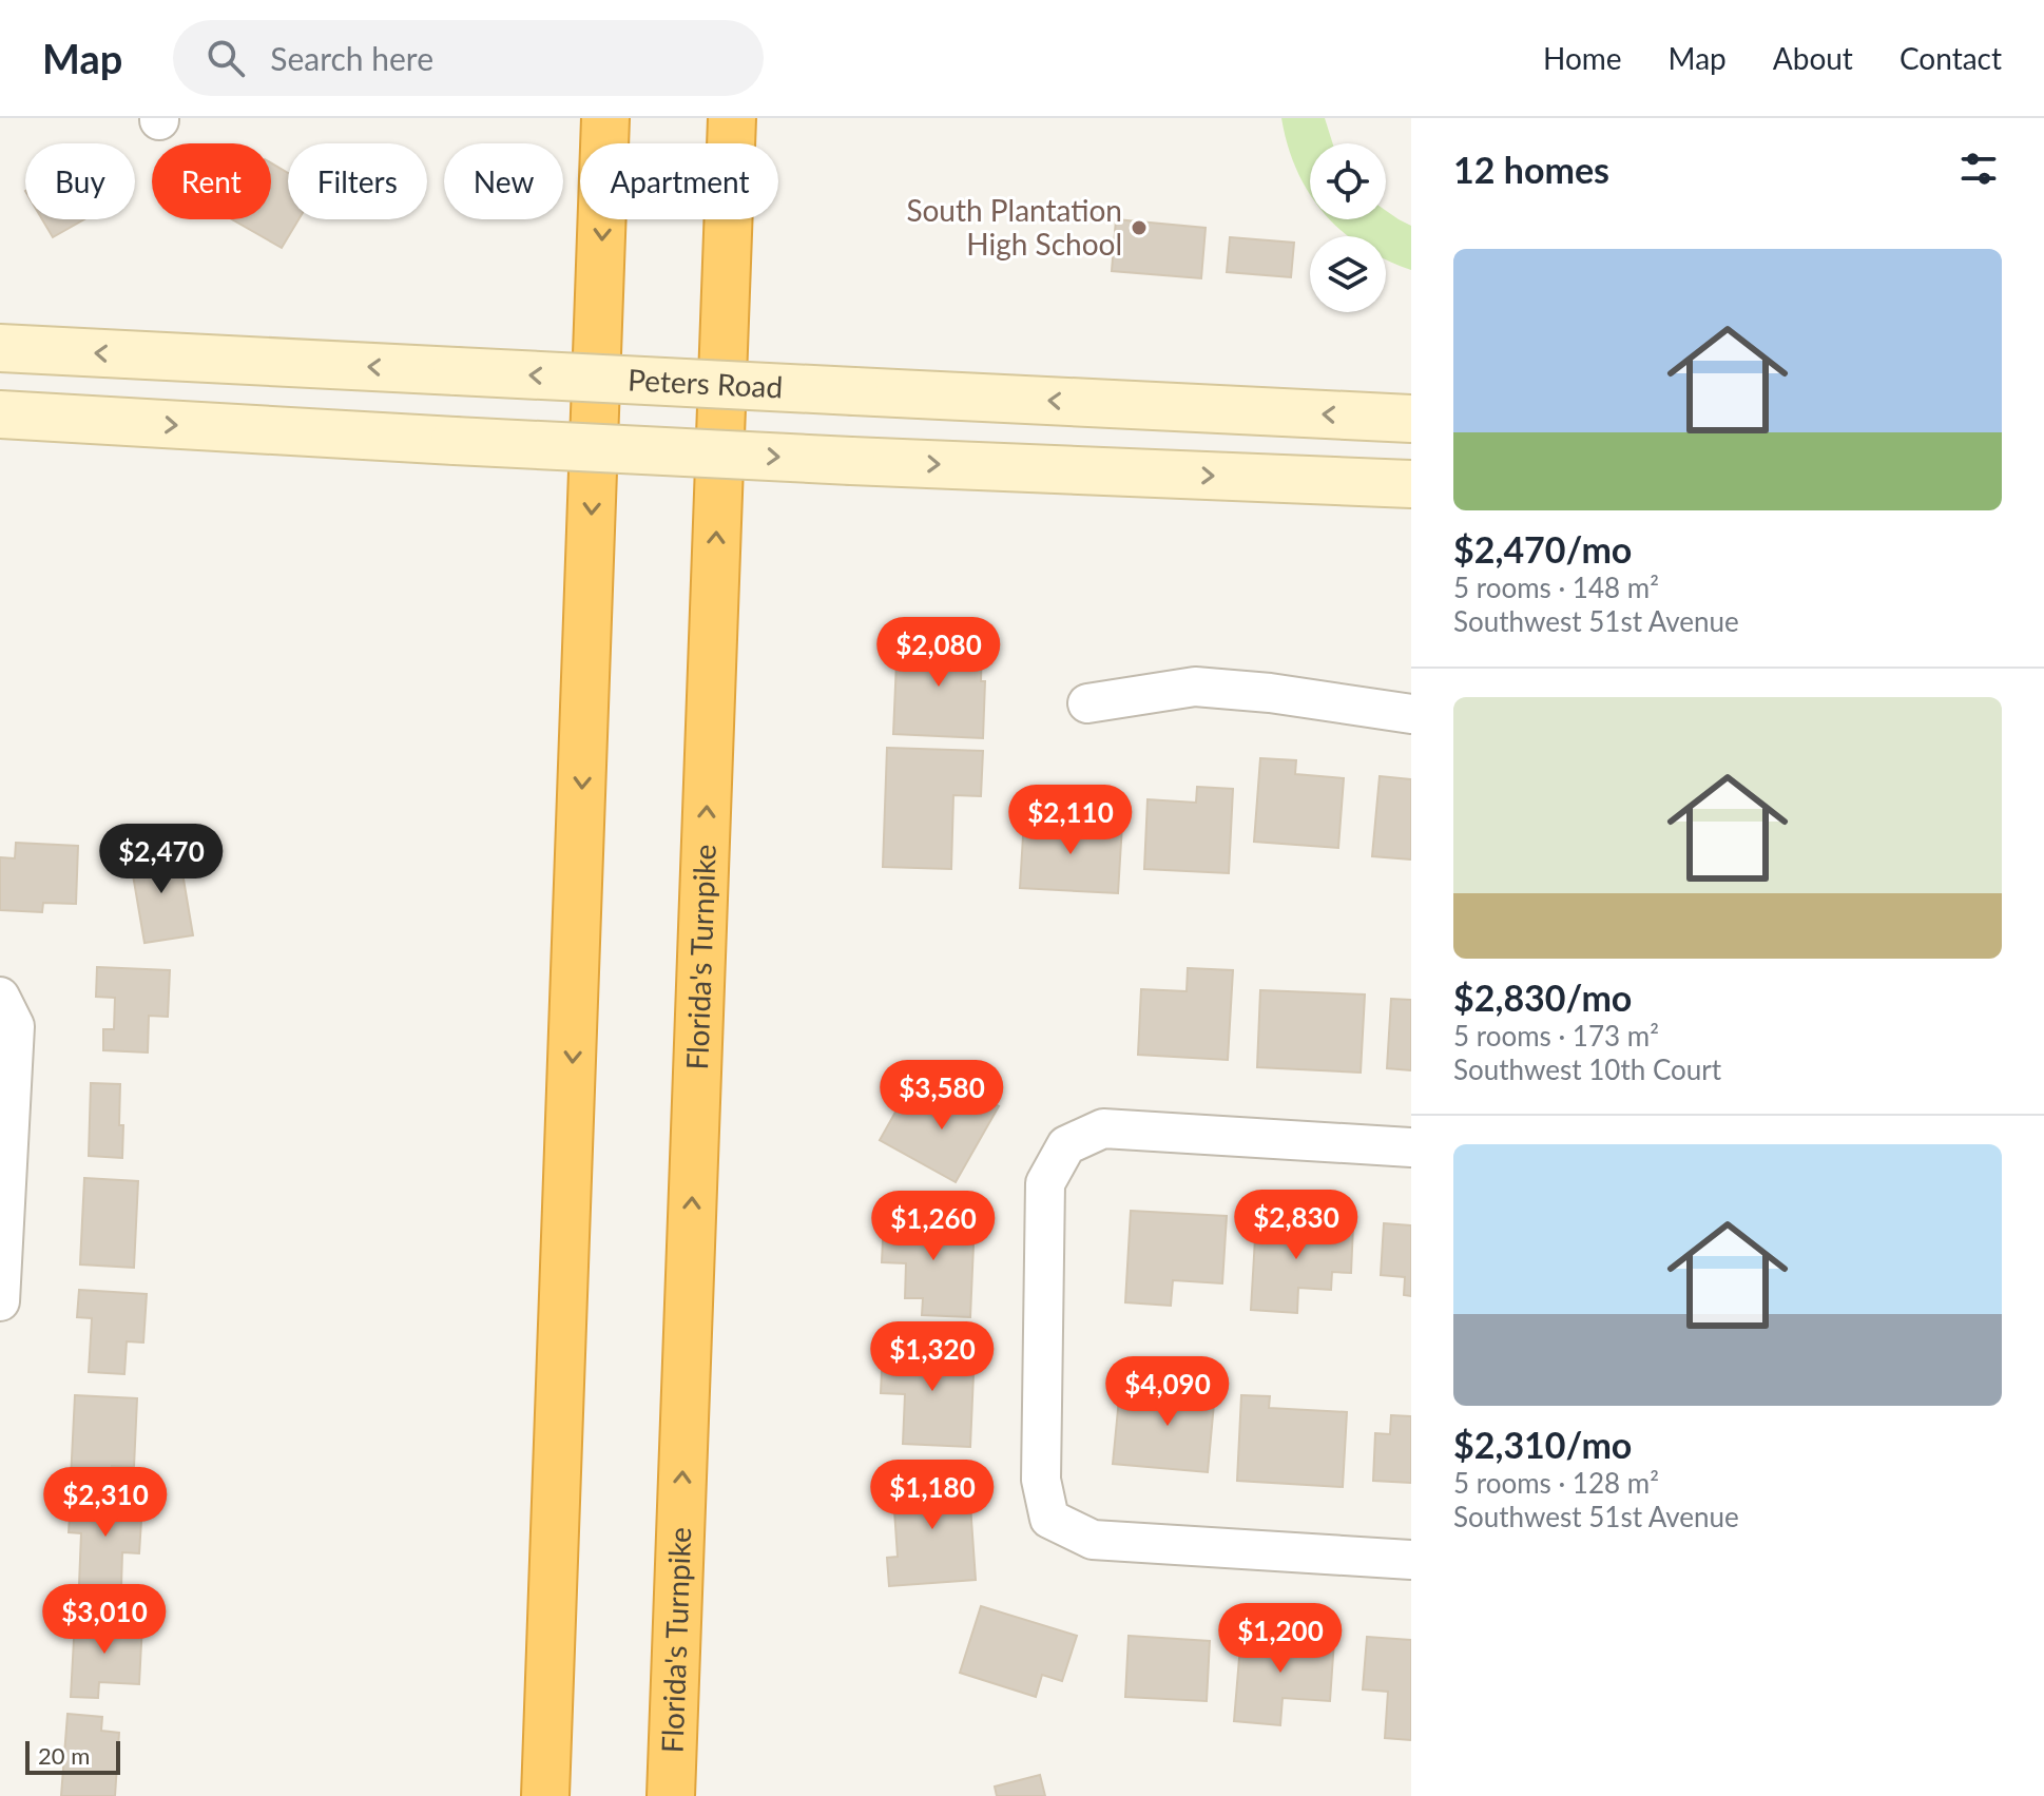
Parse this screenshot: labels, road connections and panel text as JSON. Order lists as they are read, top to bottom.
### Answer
{
  "streets": {
    "highway": ["Florida's Turnpike"],
    "main road": ["Peters Road"]
  },
  "places": ["South Plantation High School"],
  "scale_bar": "20 m",
  "page": {
    "header": "Map",
    "search": "Search here",
    "nav": [
      "Home",
      "Map",
      "About",
      "Contact"
    ],
    "heading": "12 homes",
    "chip": [
      "Buy",
      "Rent",
      "Filters",
      "New",
      "Apartment"
    ],
    "list": [
      {
        "name": "$2,470/mo",
        "note": "5 rooms · 148 m² · Southwest 51st Avenue"
      },
      {
        "name": "$2,830/mo",
        "note": "5 rooms · 173 m² · Southwest 10th Court"
      },
      {
        "name": "$2,310/mo",
        "note": "5 rooms · 128 m² · Southwest 51st Avenue"
      }
    ],
    "price": [
      "$2,080",
      "$2,110",
      "$2,470",
      "$3,580",
      "$2,830",
      "$1,260",
      "$1,320",
      "$4,090",
      "$1,180",
      "$2,310",
      "$3,010",
      "$1,200"
    ],
    "scale": "20 m"
  }
}
